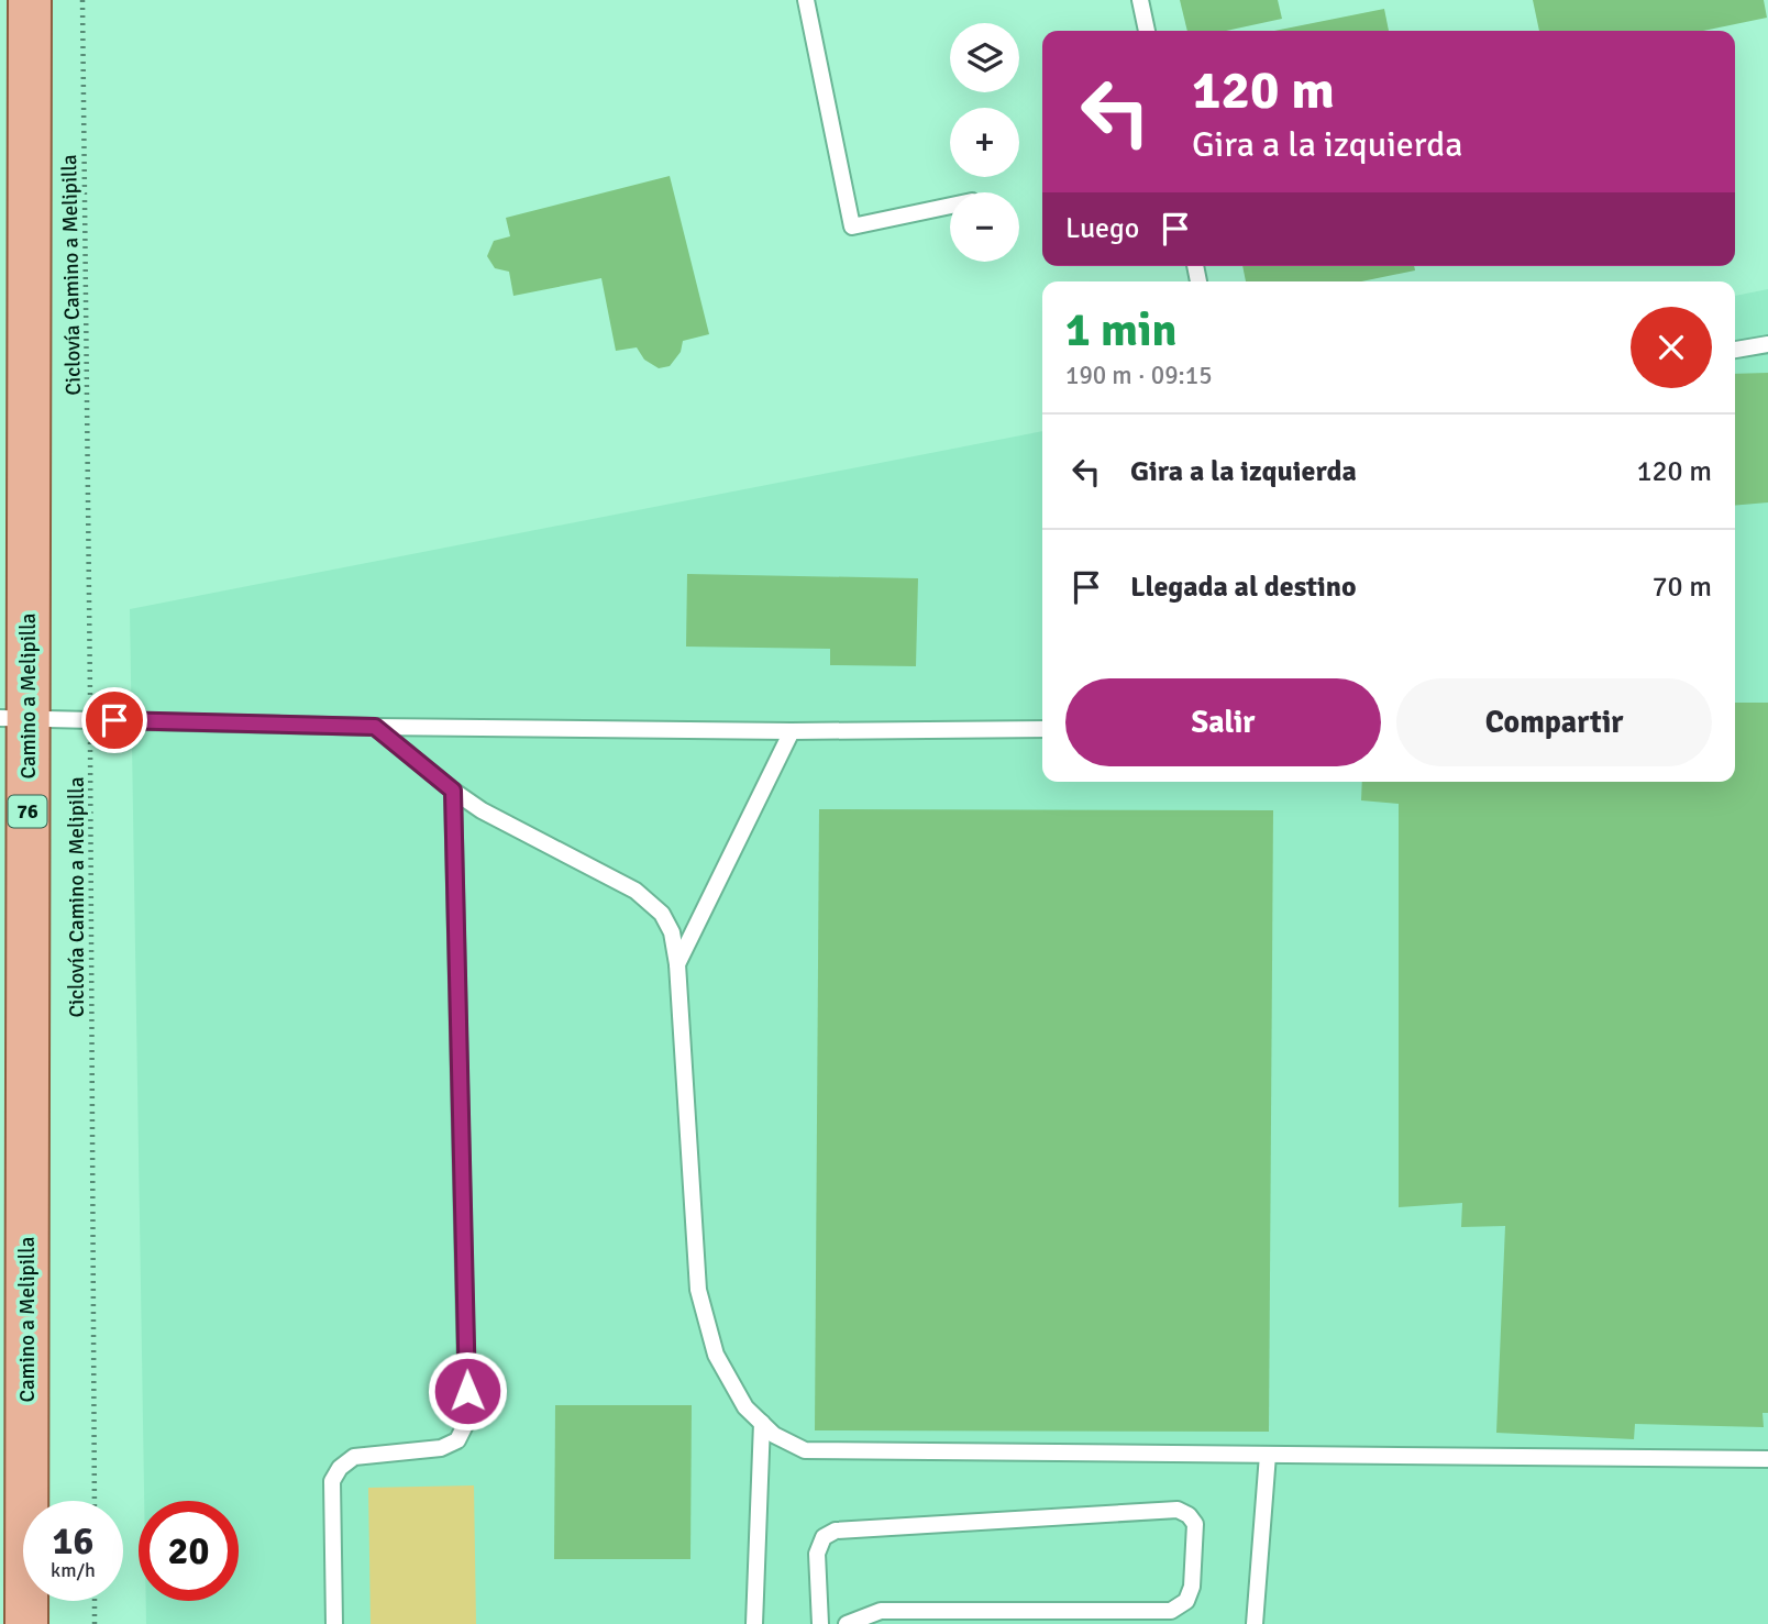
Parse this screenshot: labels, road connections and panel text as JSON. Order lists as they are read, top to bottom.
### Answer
{
  "streets": {
    "main road": ["Camino a Melipilla", "76"],
    "path": ["Ciclovía Camino a Melipilla"]
  },
  "page": {
    "map_buttons": ["+", "−"],
    "turn": ["120 m", "Gira a la izquierda"],
    "then": "Luego",
    "heading": ["1 min", "190 m · 09:15"],
    "list": [
      {
        "name": "Gira a la izquierda",
        "value": "120 m"
      },
      {
        "name": "Llegada al destino",
        "value": "70 m"
      }
    ],
    "buttons": ["Salir", "Compartir"],
    "speed": "16 km/h",
    "limit": "20"
  }
}
